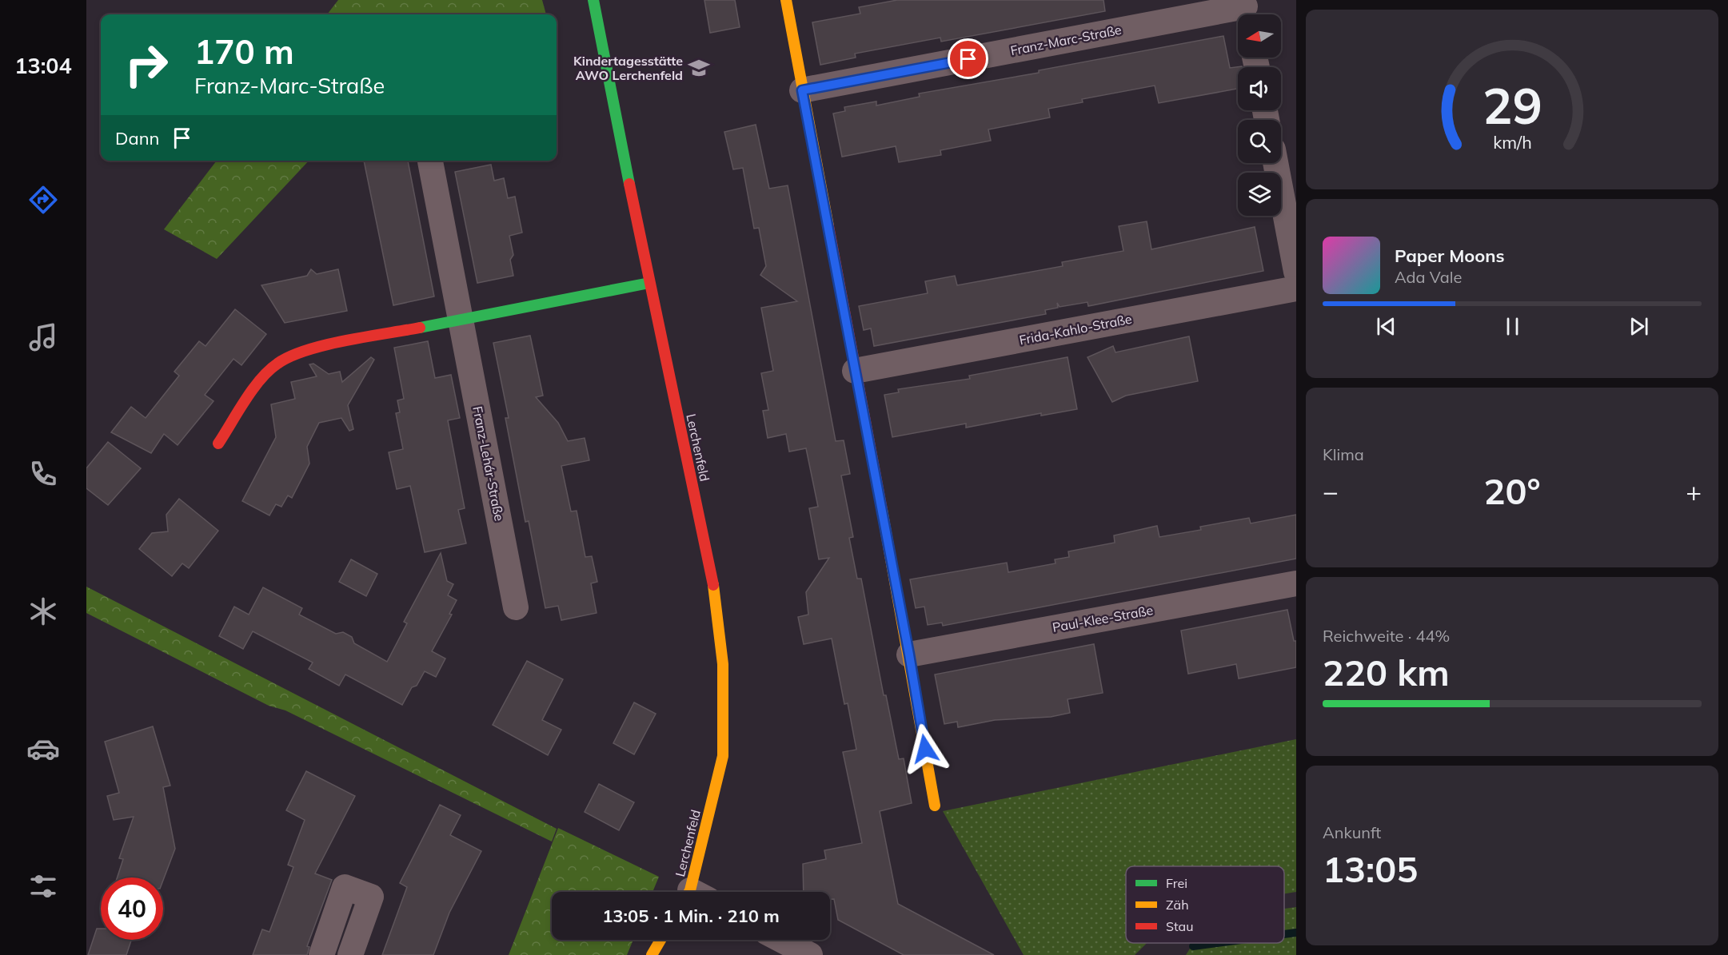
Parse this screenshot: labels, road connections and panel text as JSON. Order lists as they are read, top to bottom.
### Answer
{
  "streets": {
    "street": [
      "Franz-Marc-Straße",
      "Frida-Kahlo-Straße",
      "Lerchenfeld",
      "Franz-Lehár-Straße",
      "Paul-Klee-Straße"
    ]
  },
  "places": {
    "school or university": ["Kindertagesstätte AWO Lerchenfeld"]
  },
  "legend": ["Frei", "Zäh", "Stau"],
  "north": "left",
  "page": {
    "tabs": "13:04",
    "turn": ["170 m", "Franz-Marc-Straße"],
    "then": "Dann",
    "song": ["Paper Moons", "Ada Vale"],
    "tile": [
      "Klima",
      ["Reichweite · 44%", "220 km"],
      ["Ankunft", "13:05"]
    ],
    "heat": ["−", "20°", "+"],
    "limit": "40",
    "trip": "13:05 · 1 Min. · 210 m",
    "gauge": ["29", "km/h"]
  }
}
